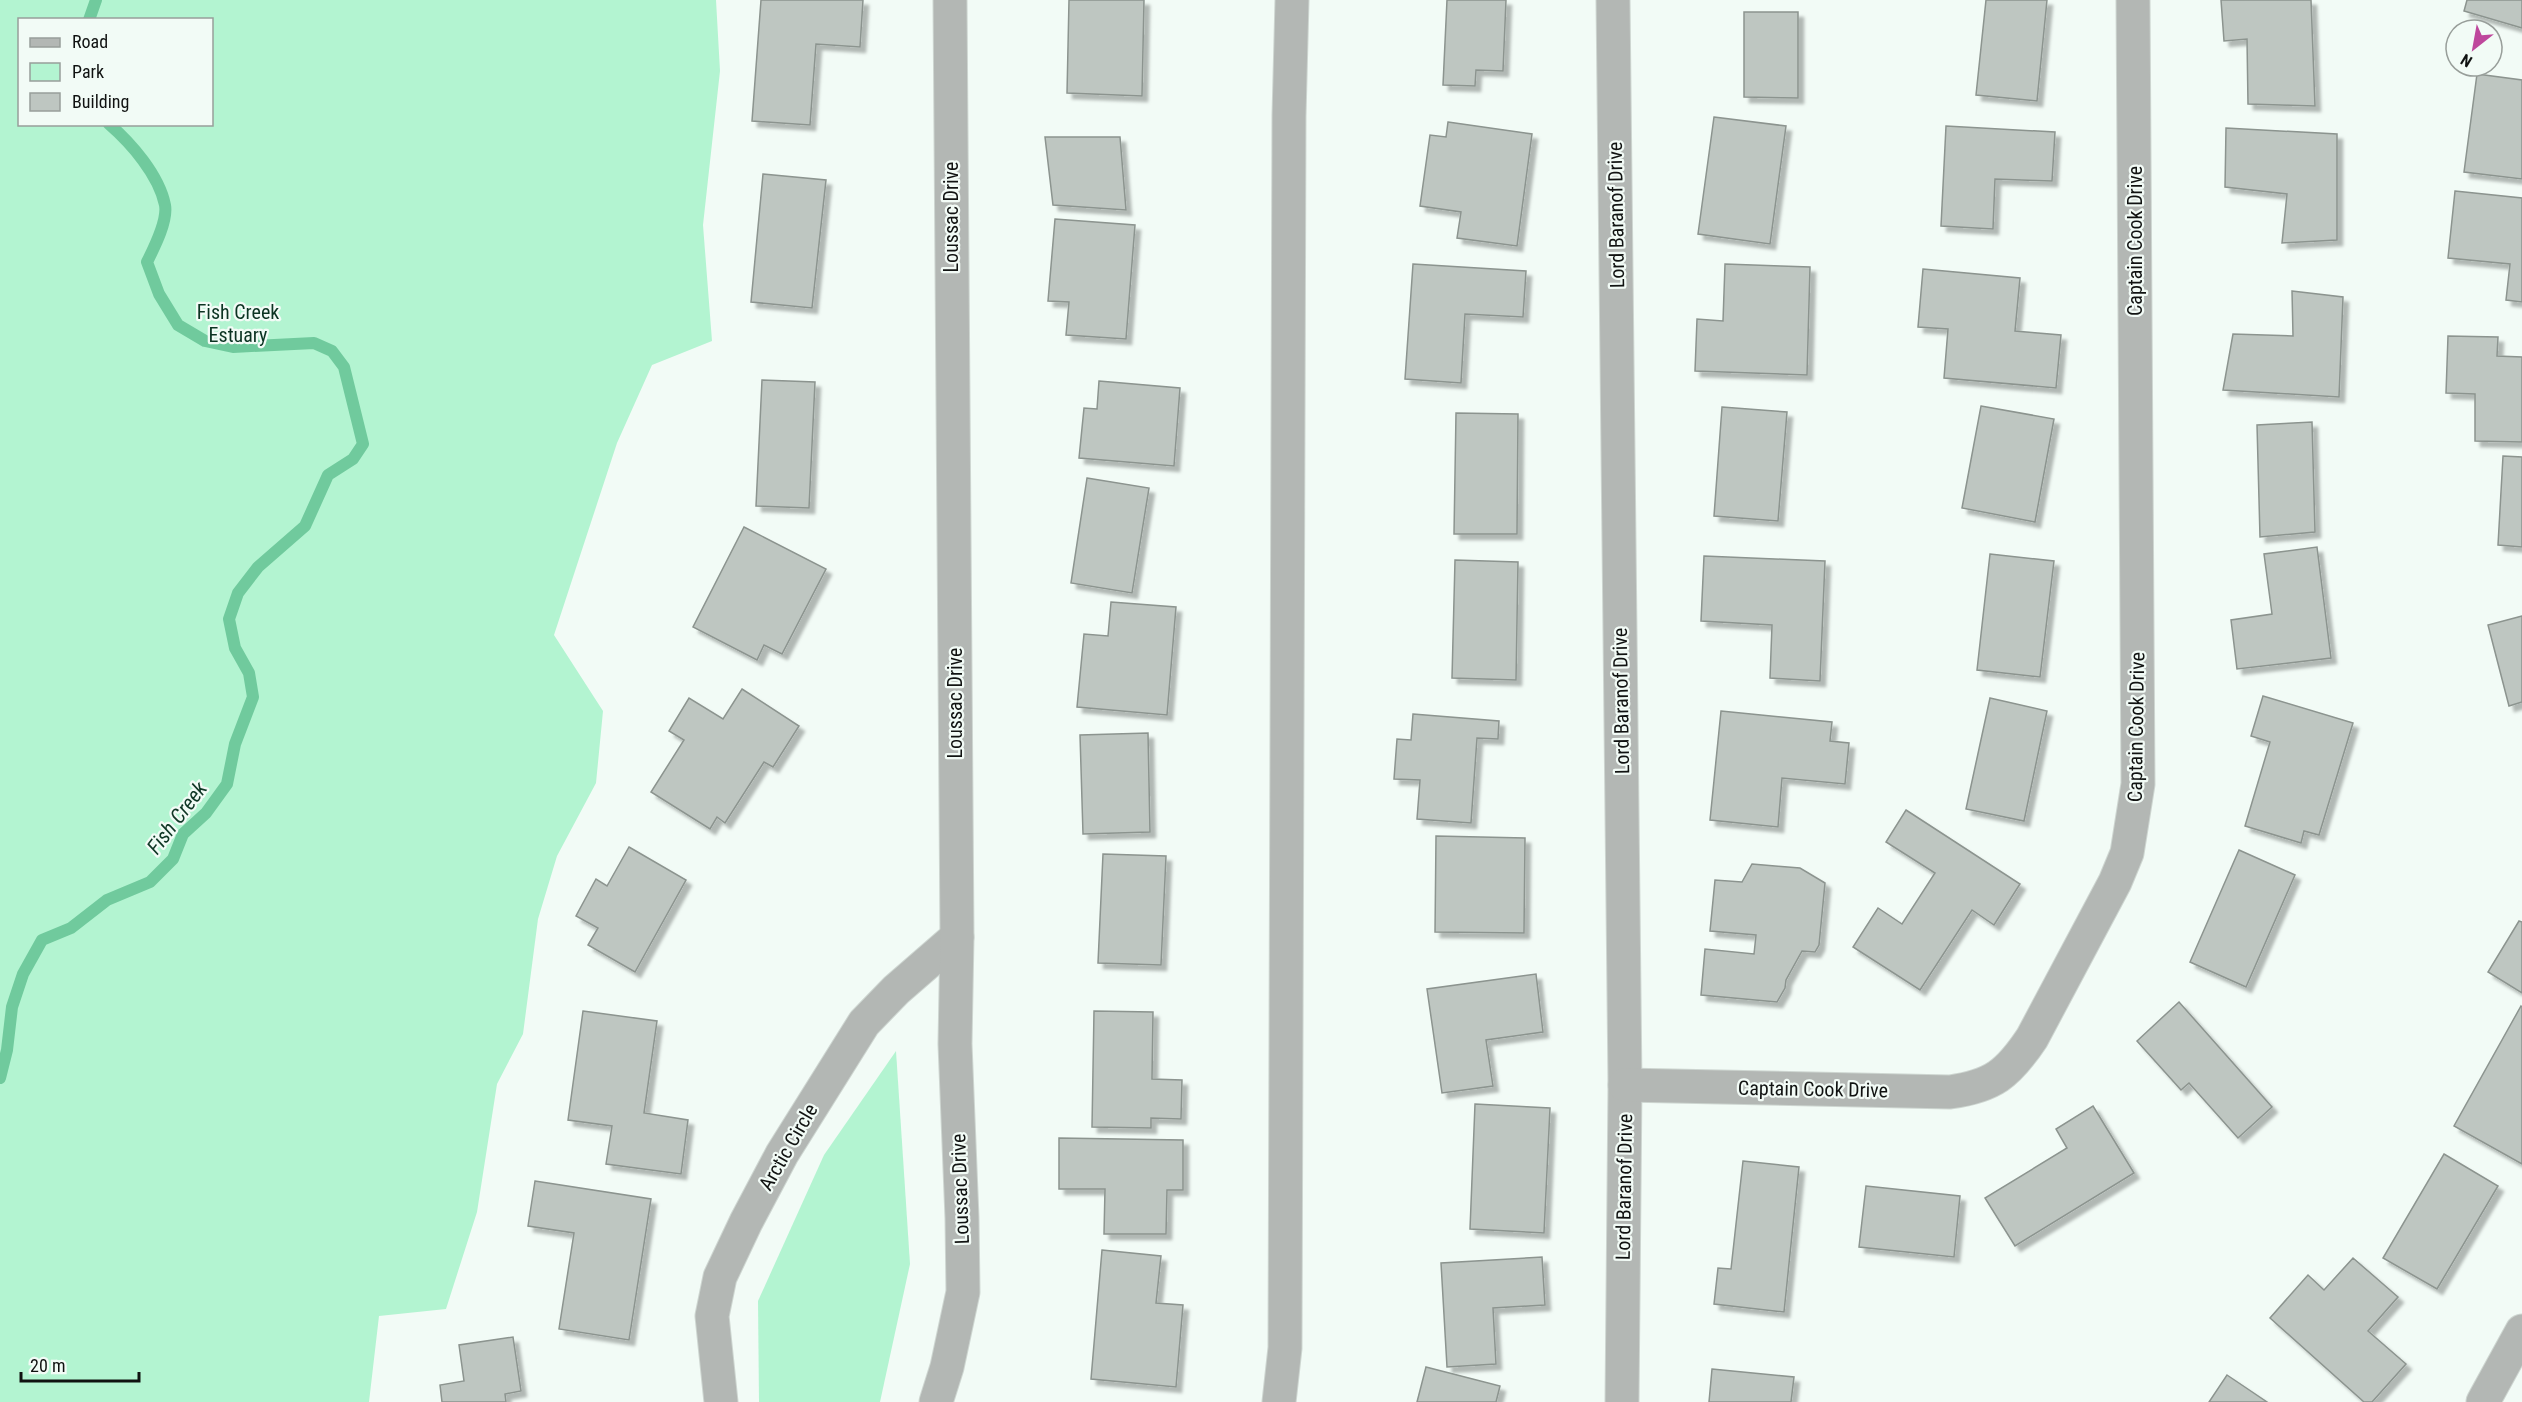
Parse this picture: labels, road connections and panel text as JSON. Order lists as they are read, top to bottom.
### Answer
{
  "streets": {
    "street": [
      "Lord Baranof Drive",
      "Loussac Drive",
      "Captain Cook Drive",
      "Arctic Circle"
    ]
  },
  "crossings": [
    ["Lord Baranof Drive", "Captain Cook Drive"],
    ["Loussac Drive", "Arctic Circle"]
  ],
  "water": ["Fish Creek"],
  "parks": ["Fish Creek Estuary"],
  "legend": ["Road", "Park", "Building"],
  "scale_bar": "20 m",
  "north": "bottom left"
}
